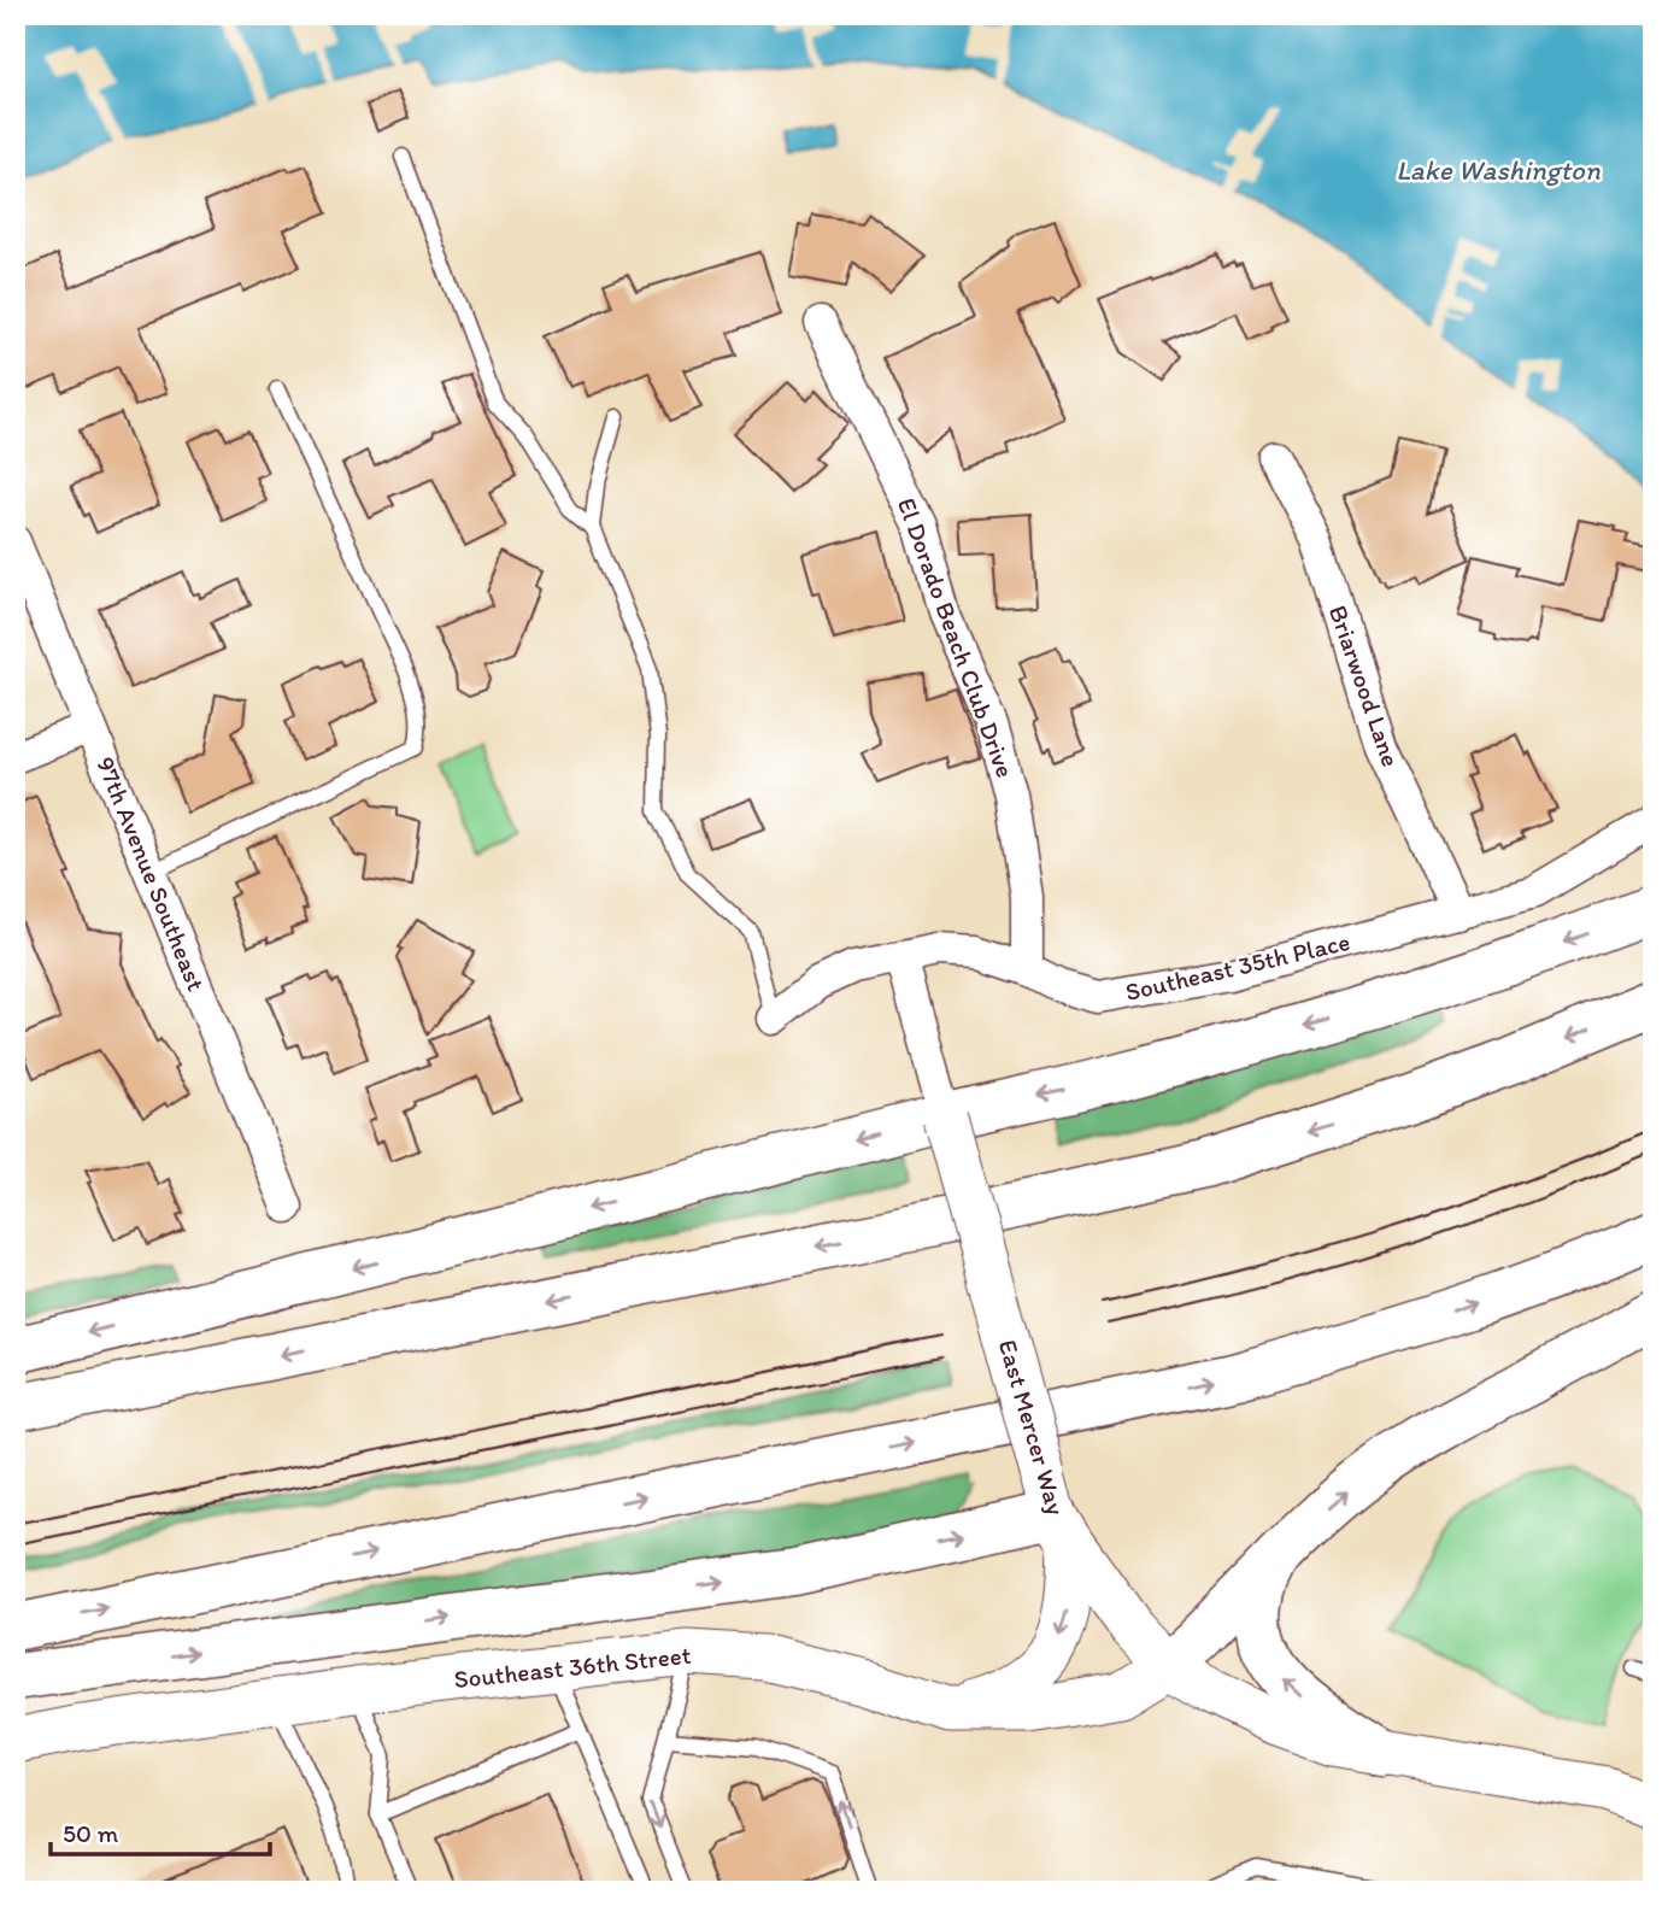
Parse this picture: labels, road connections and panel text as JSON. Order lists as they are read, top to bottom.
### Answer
{
  "streets": {
    "street": [
      "El Dorado Beach Club Drive",
      "Briarwood Lane",
      "97th Avenue Southeast",
      "Southeast 35th Place",
      "East Mercer Way",
      "Southeast 36th Street"
    ]
  },
  "crossings": [
    ["El Dorado Beach Club Drive", "Southeast 35th Place"],
    ["Briarwood Lane", "Southeast 35th Place"],
    ["Southeast 35th Place", "East Mercer Way"],
    ["East Mercer Way", "Southeast 36th Street"]
  ],
  "water": ["Lake Washington"],
  "scale_bar": "50 m"
}
